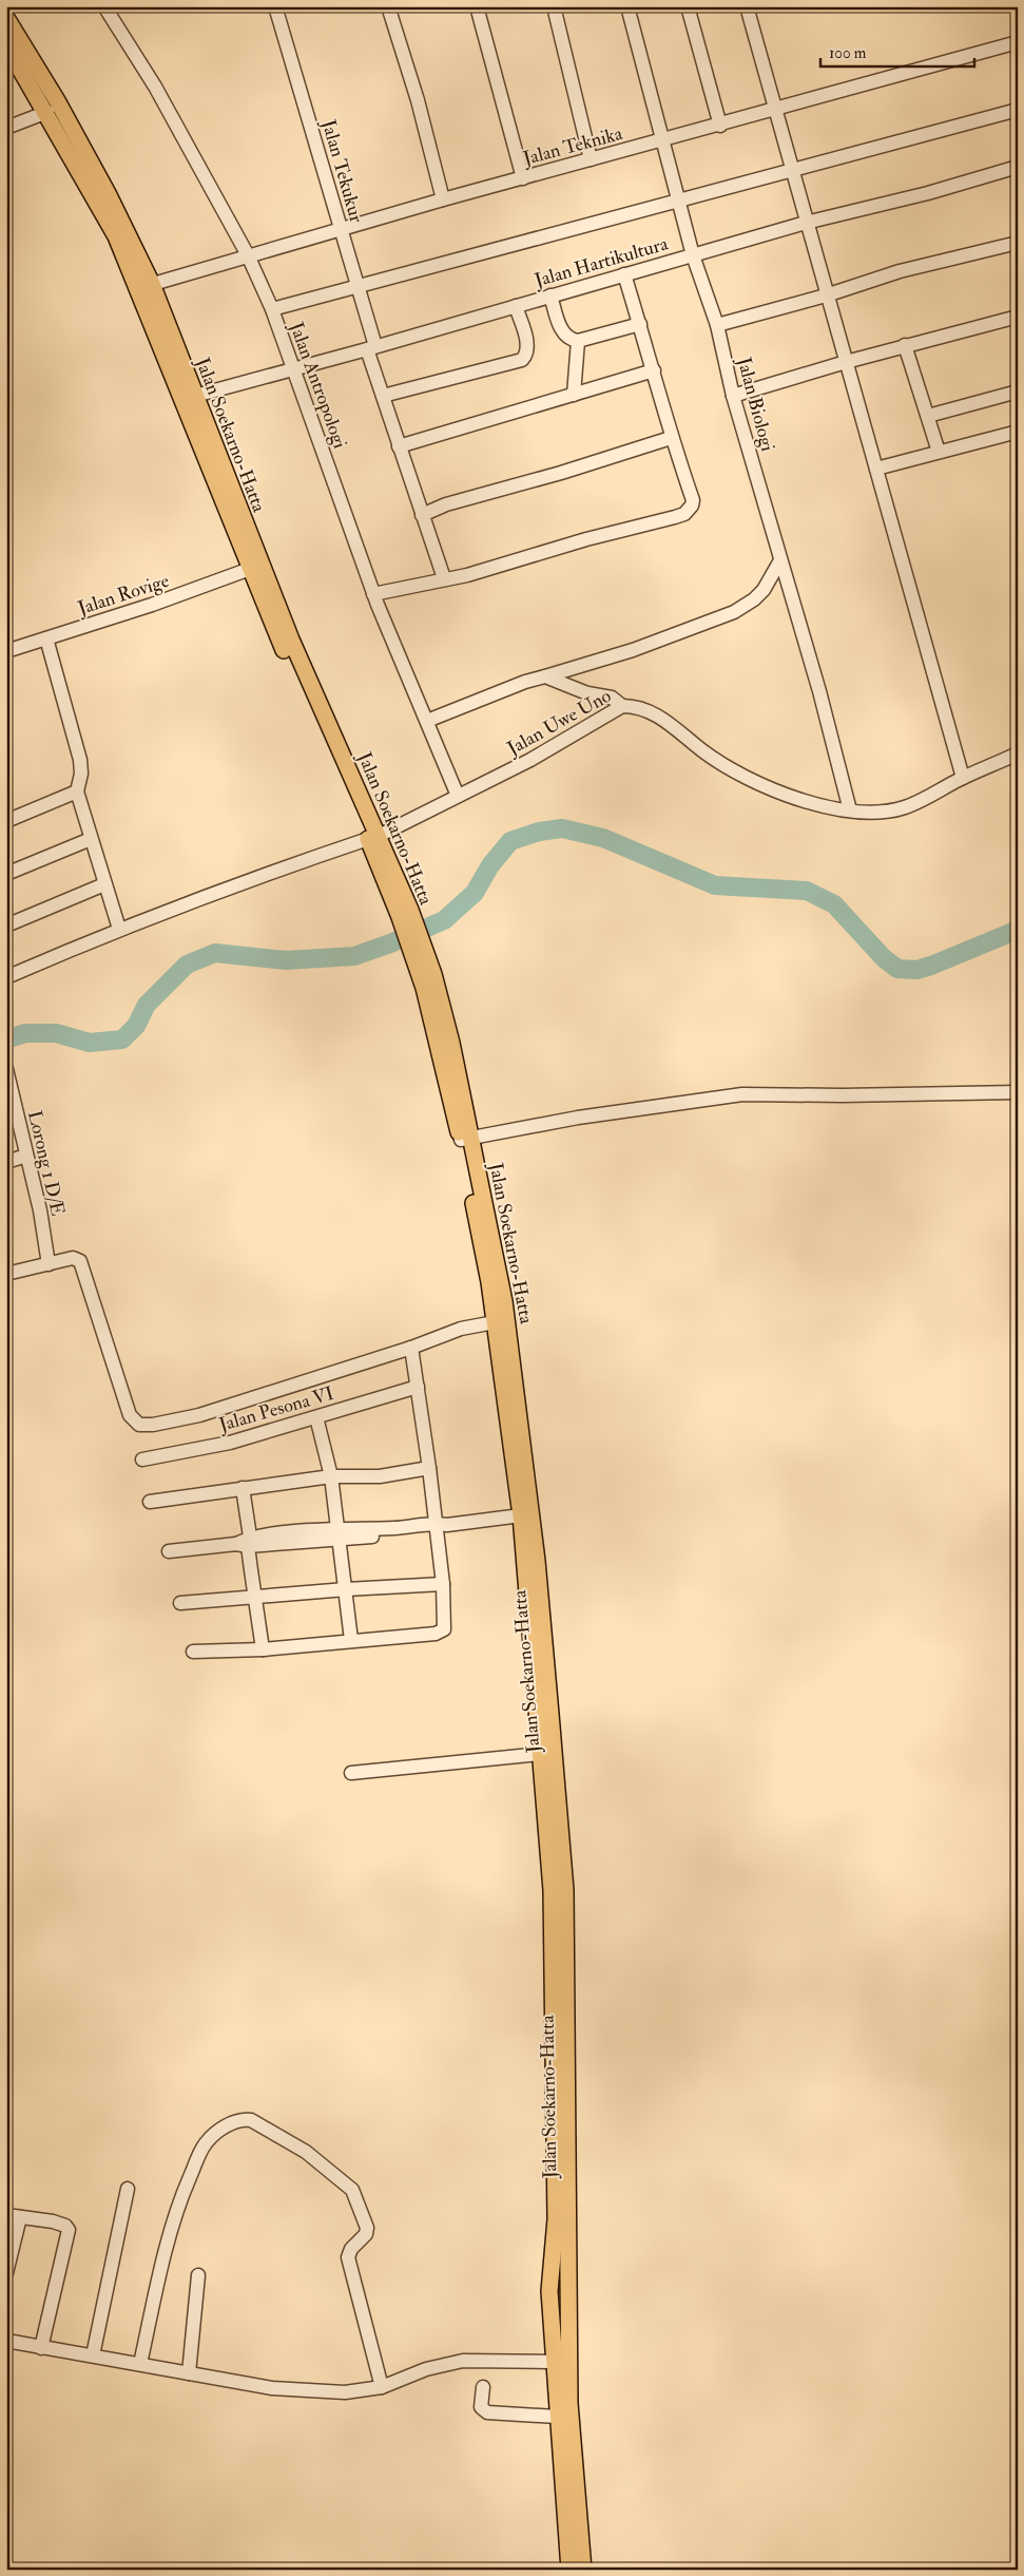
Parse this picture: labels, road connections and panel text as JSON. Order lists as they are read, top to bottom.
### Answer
{
  "streets": {
    "main road": ["Jalan Soekarno-Hatta"],
    "street": [
      "Jalan Teknika",
      "Jalan Tekukur",
      "Jalan Hartikultura",
      "Jalan Antropologi",
      "Jalan Biologi",
      "Jalan Rovige",
      "Jalan Uwe Uno",
      "Lorong 1 D/E",
      "Jalan Pesona VI"
    ]
  },
  "crossings": [
    ["Jalan Teknika", "Jalan Tekukur"],
    ["Jalan Teknika", "Jalan Antropologi"],
    ["Jalan Teknika", "Jalan Biologi"],
    ["Jalan Teknika", "Jalan Soekarno-Hatta"],
    ["Jalan Tekukur", "Jalan Hartikultura"],
    ["Jalan Hartikultura", "Jalan Antropologi"],
    ["Jalan Hartikultura", "Jalan Biologi"],
    ["Jalan Hartikultura", "Jalan Soekarno-Hatta"],
    ["Jalan Antropologi", "Jalan Uwe Uno"],
    ["Jalan Biologi", "Jalan Uwe Uno"],
    ["Jalan Soekarno-Hatta", "Jalan Rovige"],
    ["Jalan Soekarno-Hatta", "Jalan Uwe Uno"]
  ],
  "scale_bar": "100 m"
}
